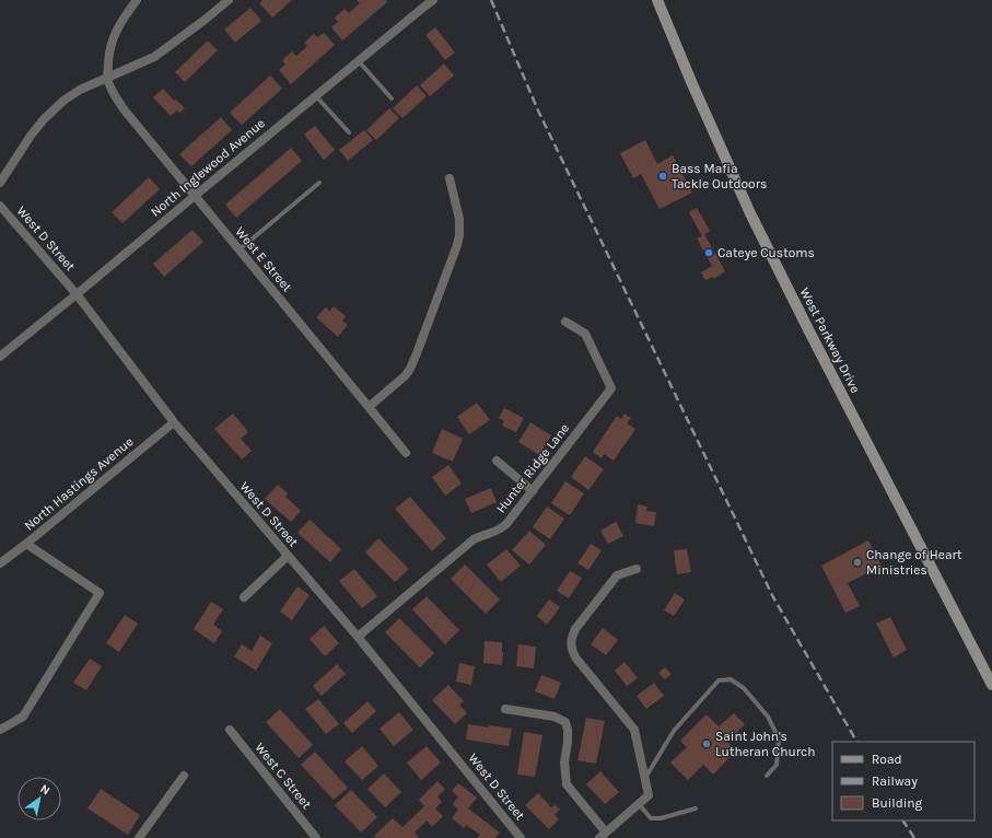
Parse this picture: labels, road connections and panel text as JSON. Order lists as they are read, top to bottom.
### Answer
{
  "streets": {
    "main road": ["West Parkway Drive"],
    "street": [
      "North Inglewood Avenue",
      "West D Street",
      "West E Street",
      "Hunter Ridge Lane",
      "North Hastings Avenue",
      "West C Street"
    ]
  },
  "crossings": [
    ["North Inglewood Avenue", "West D Street"],
    ["North Inglewood Avenue", "West E Street"],
    ["West D Street", "Hunter Ridge Lane"],
    ["West D Street", "North Hastings Avenue"]
  ],
  "places": [
    "Bass Mafia Tackle Outdoors",
    "Cateye Customs",
    "Change of Heart Ministries",
    "Saint John's Lutheran Church"
  ],
  "legend": ["Road", "Railway", "Building"],
  "north": "top right"
}
